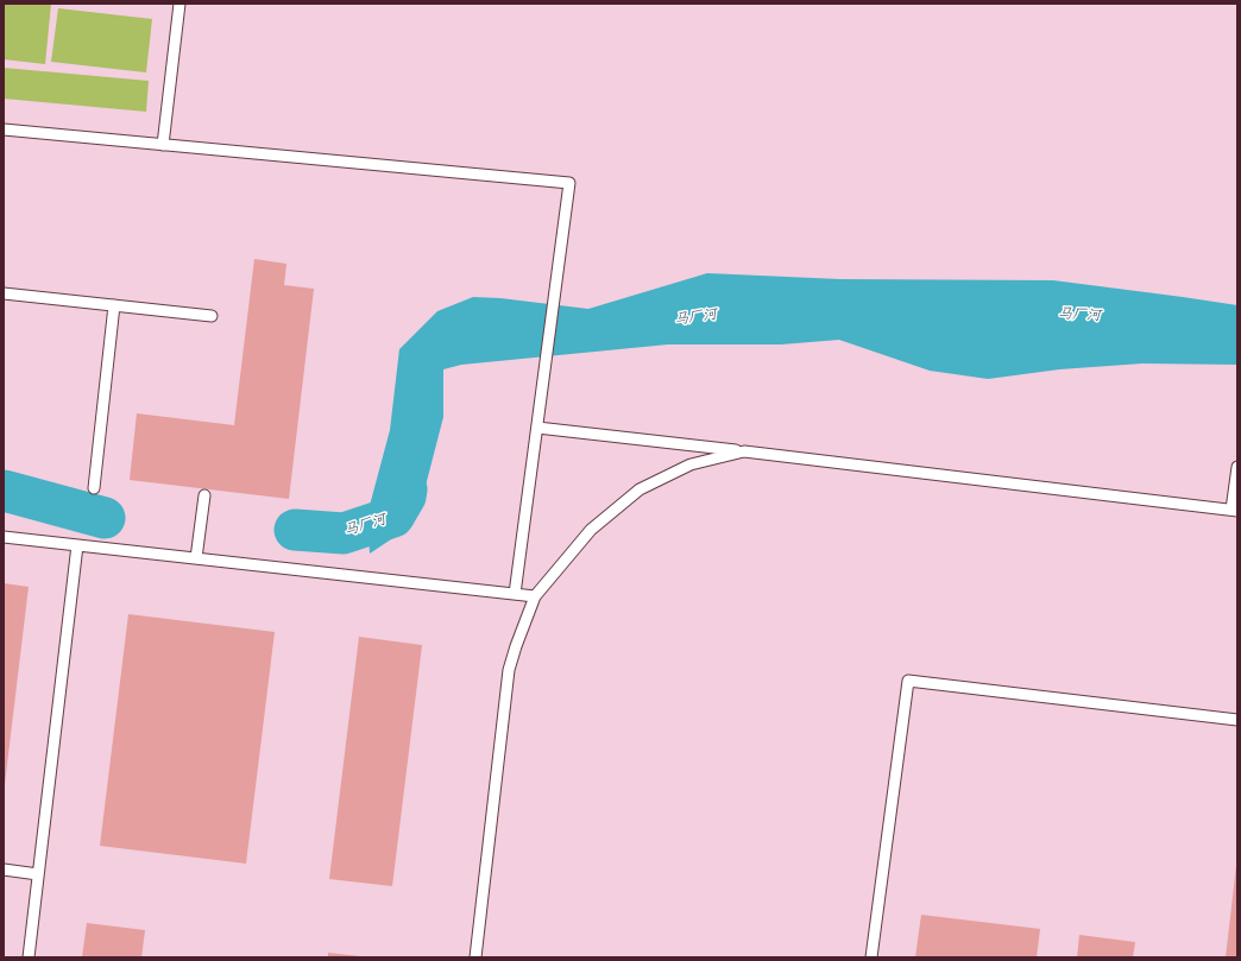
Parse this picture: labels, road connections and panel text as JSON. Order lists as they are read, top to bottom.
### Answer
{
  "water": ["马厂河"]
}
